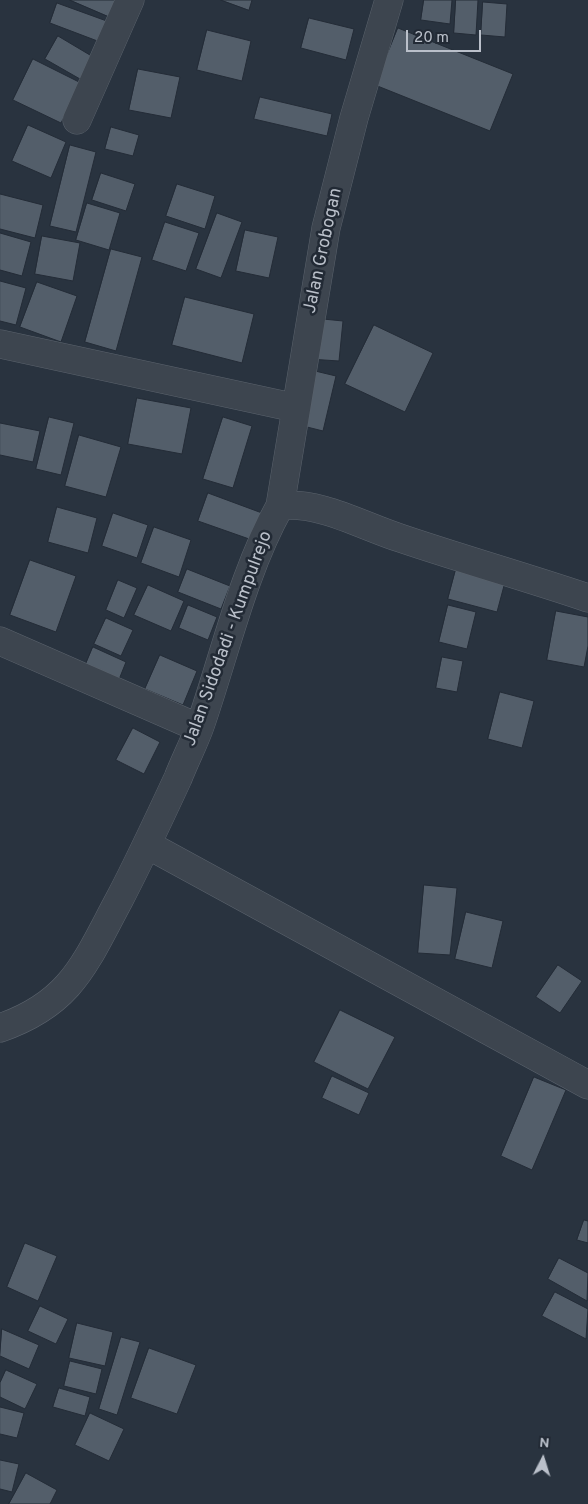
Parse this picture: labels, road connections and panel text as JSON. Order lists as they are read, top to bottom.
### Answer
{
  "streets": {
    "street": ["Jalan Grobogan", "Jalan Sidodadi - Kumpulrejo"]
  },
  "crossings": [
    ["Jalan Grobogan", "Jalan Sidodadi - Kumpulrejo"]
  ],
  "scale_bar": "20 m",
  "north": "top"
}
